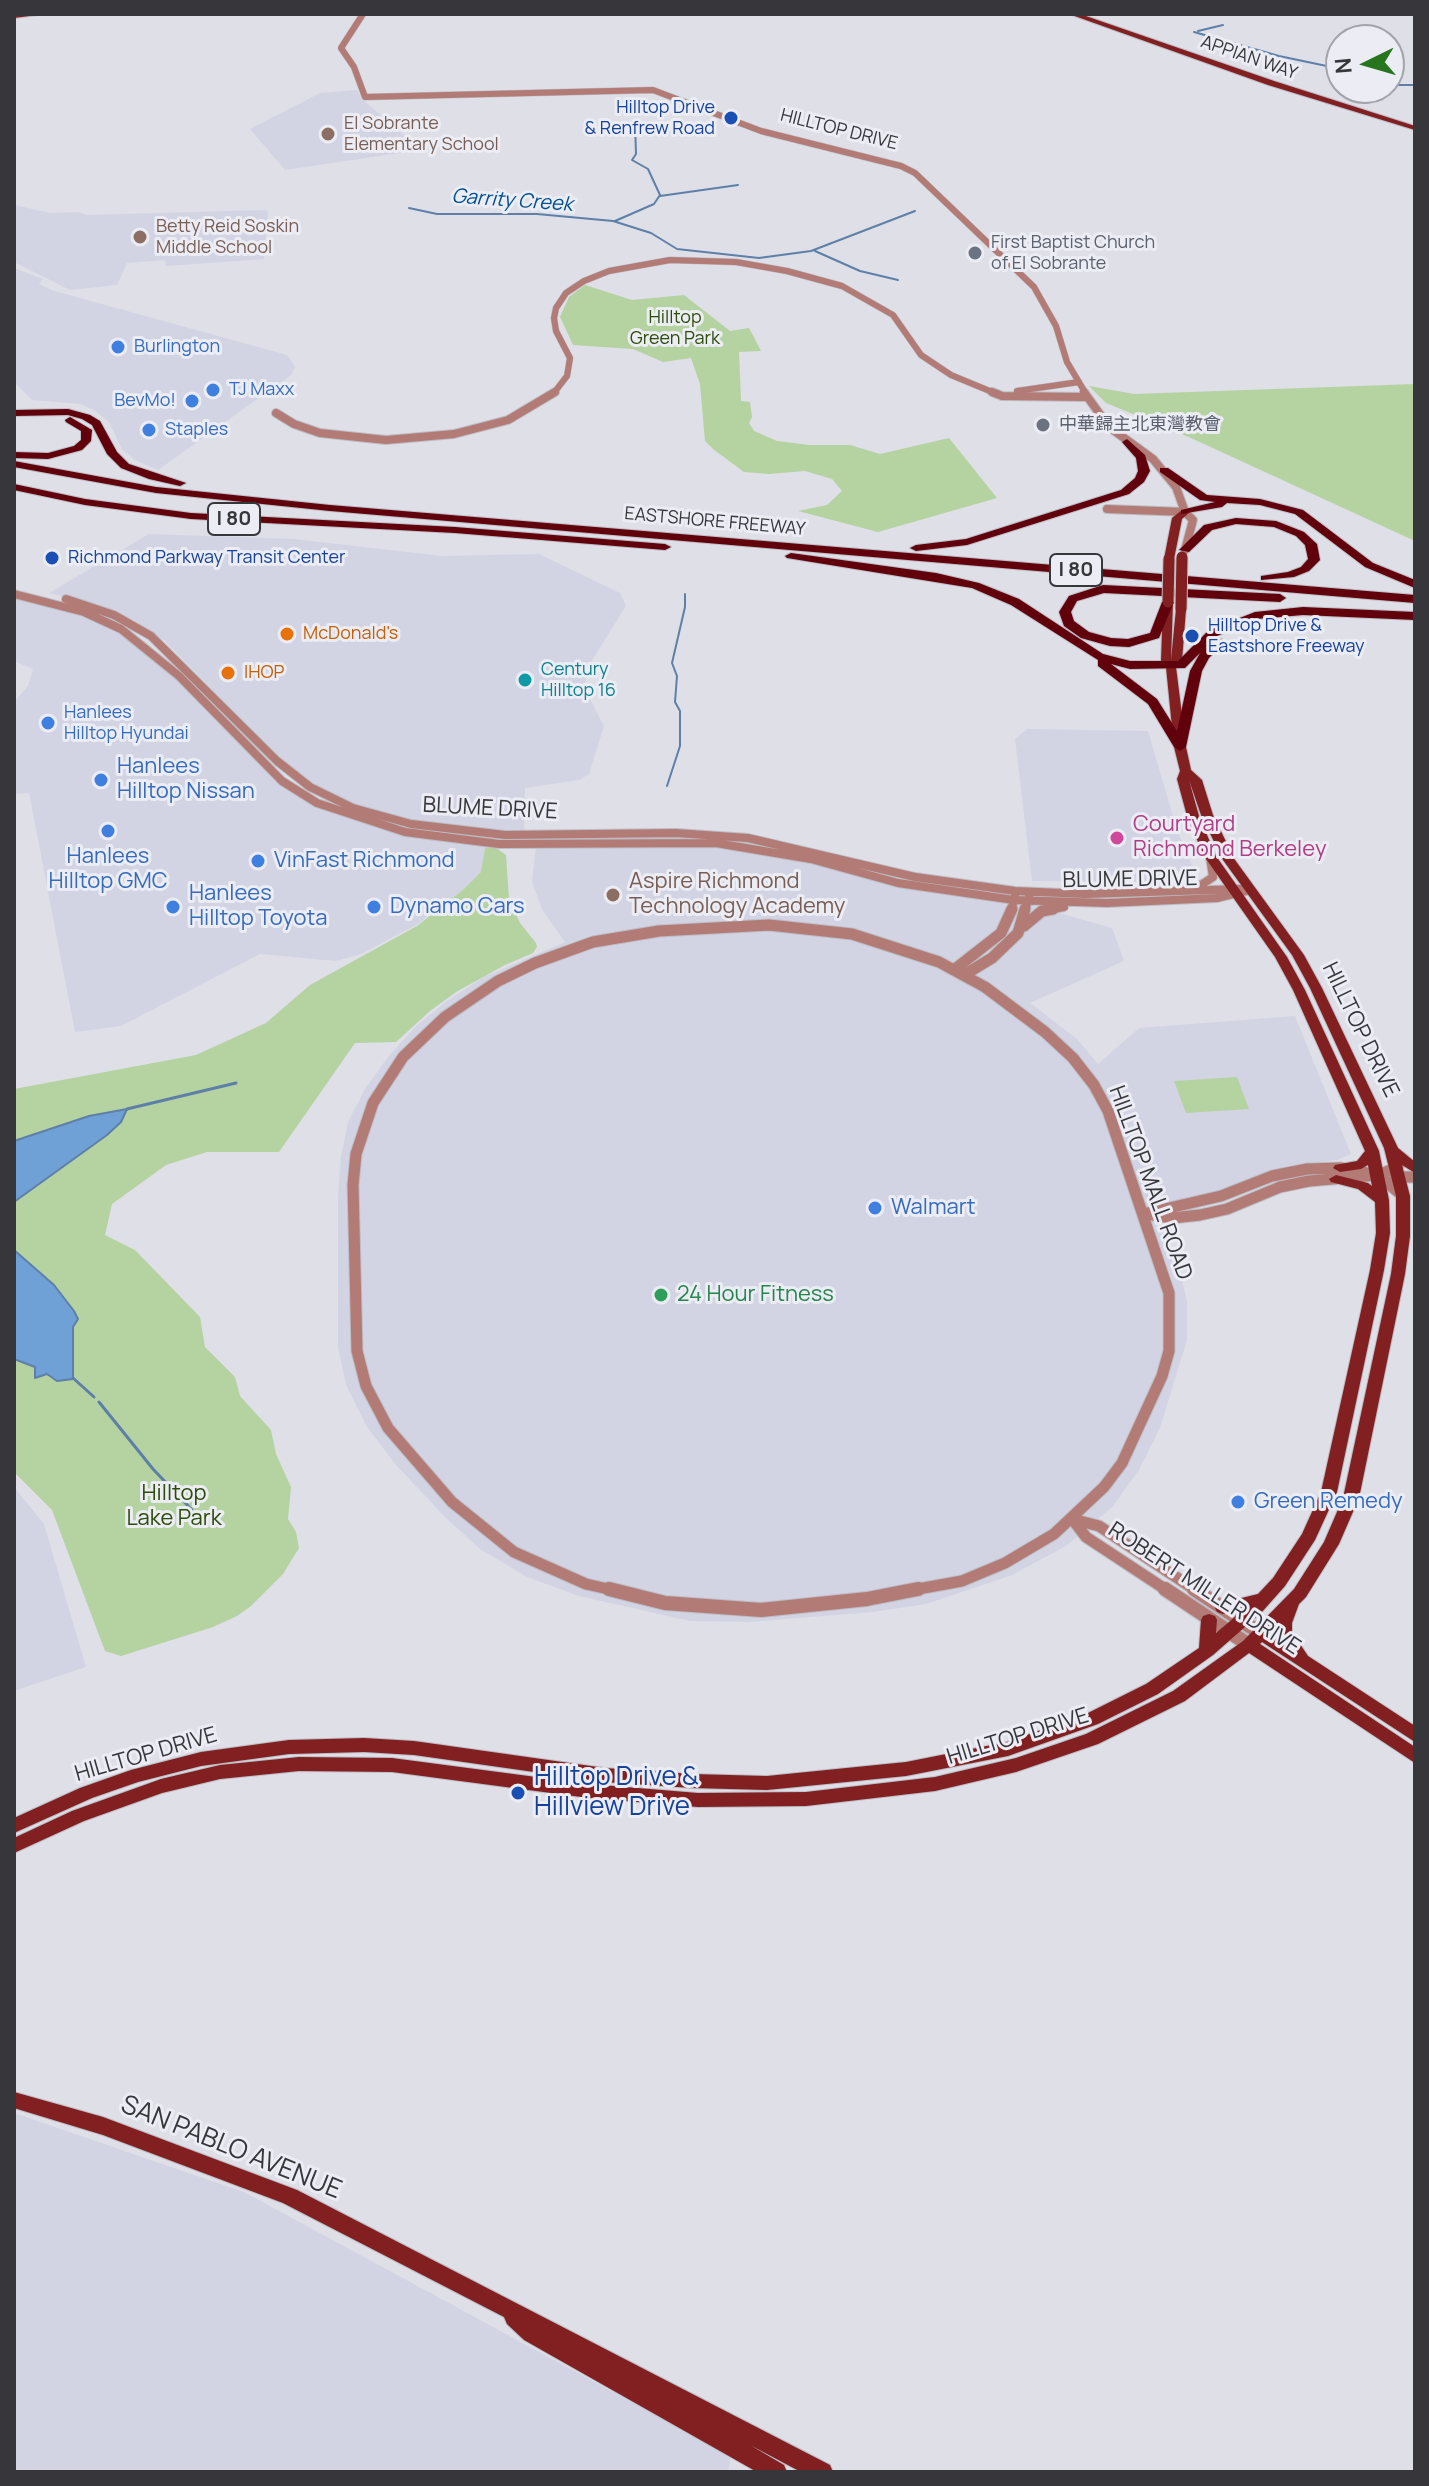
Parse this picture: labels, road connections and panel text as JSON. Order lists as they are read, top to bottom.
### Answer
{
  "streets": {
    "highway": ["I 80", "EASTSHORE FREEWAY"],
    "main road": [
      "APPIAN WAY",
      "HILLTOP DRIVE",
      "ROBERT MILLER DRIVE",
      "SAN PABLO AVENUE"
    ],
    "street": ["BLUME DRIVE", "HILLTOP MALL ROAD"]
  },
  "crossings": [
    ["HILLTOP DRIVE", "BLUME DRIVE"],
    ["HILLTOP DRIVE", "ROBERT MILLER DRIVE"],
    ["HILLTOP MALL ROAD", "ROBERT MILLER DRIVE"]
  ],
  "water": ["Garrity Creek"],
  "parks": ["Hilltop Green Park", "Hilltop Lake Park"],
  "places": [
    "Hilltop Drive & Renfrew Road",
    "El Sobrante Elementary School",
    "Betty Reid Soskin Middle School",
    "First Baptist Church of El Sobrante",
    "Burlington",
    "TJ Maxx",
    "BevMo!",
    "中華歸主北東灣教會",
    "Staples",
    "Richmond Parkway Transit Center",
    "McDonald's",
    "Hilltop Drive & Eastshore Freeway",
    "IHOP",
    "Century Hilltop 16",
    "Hanlees Hilltop Hyundai",
    "Hanlees Hilltop Nissan",
    "Hanlees Hilltop GMC",
    "Courtyard Richmond Berkeley",
    "VinFast Richmond",
    "Aspire Richmond Technology Academy",
    "Hanlees Hilltop Toyota",
    "Dynamo Cars",
    "Walmart",
    "24 Hour Fitness",
    "Green Remedy",
    "Hilltop Drive & Hillview Drive"
  ],
  "north": "left"
}
